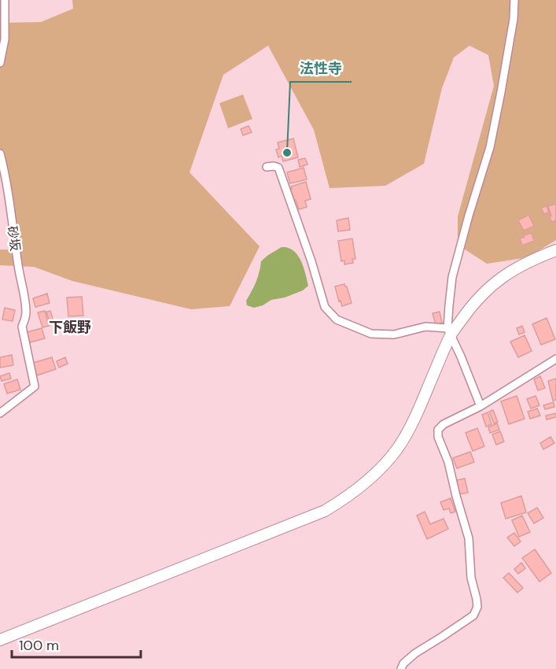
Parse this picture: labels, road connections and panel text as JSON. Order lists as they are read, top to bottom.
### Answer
{
  "streets": {
    "street": ["砂坂"]
  },
  "districts": ["下飯野"],
  "places": ["法性寺"],
  "scale_bar": "100 m"
}
